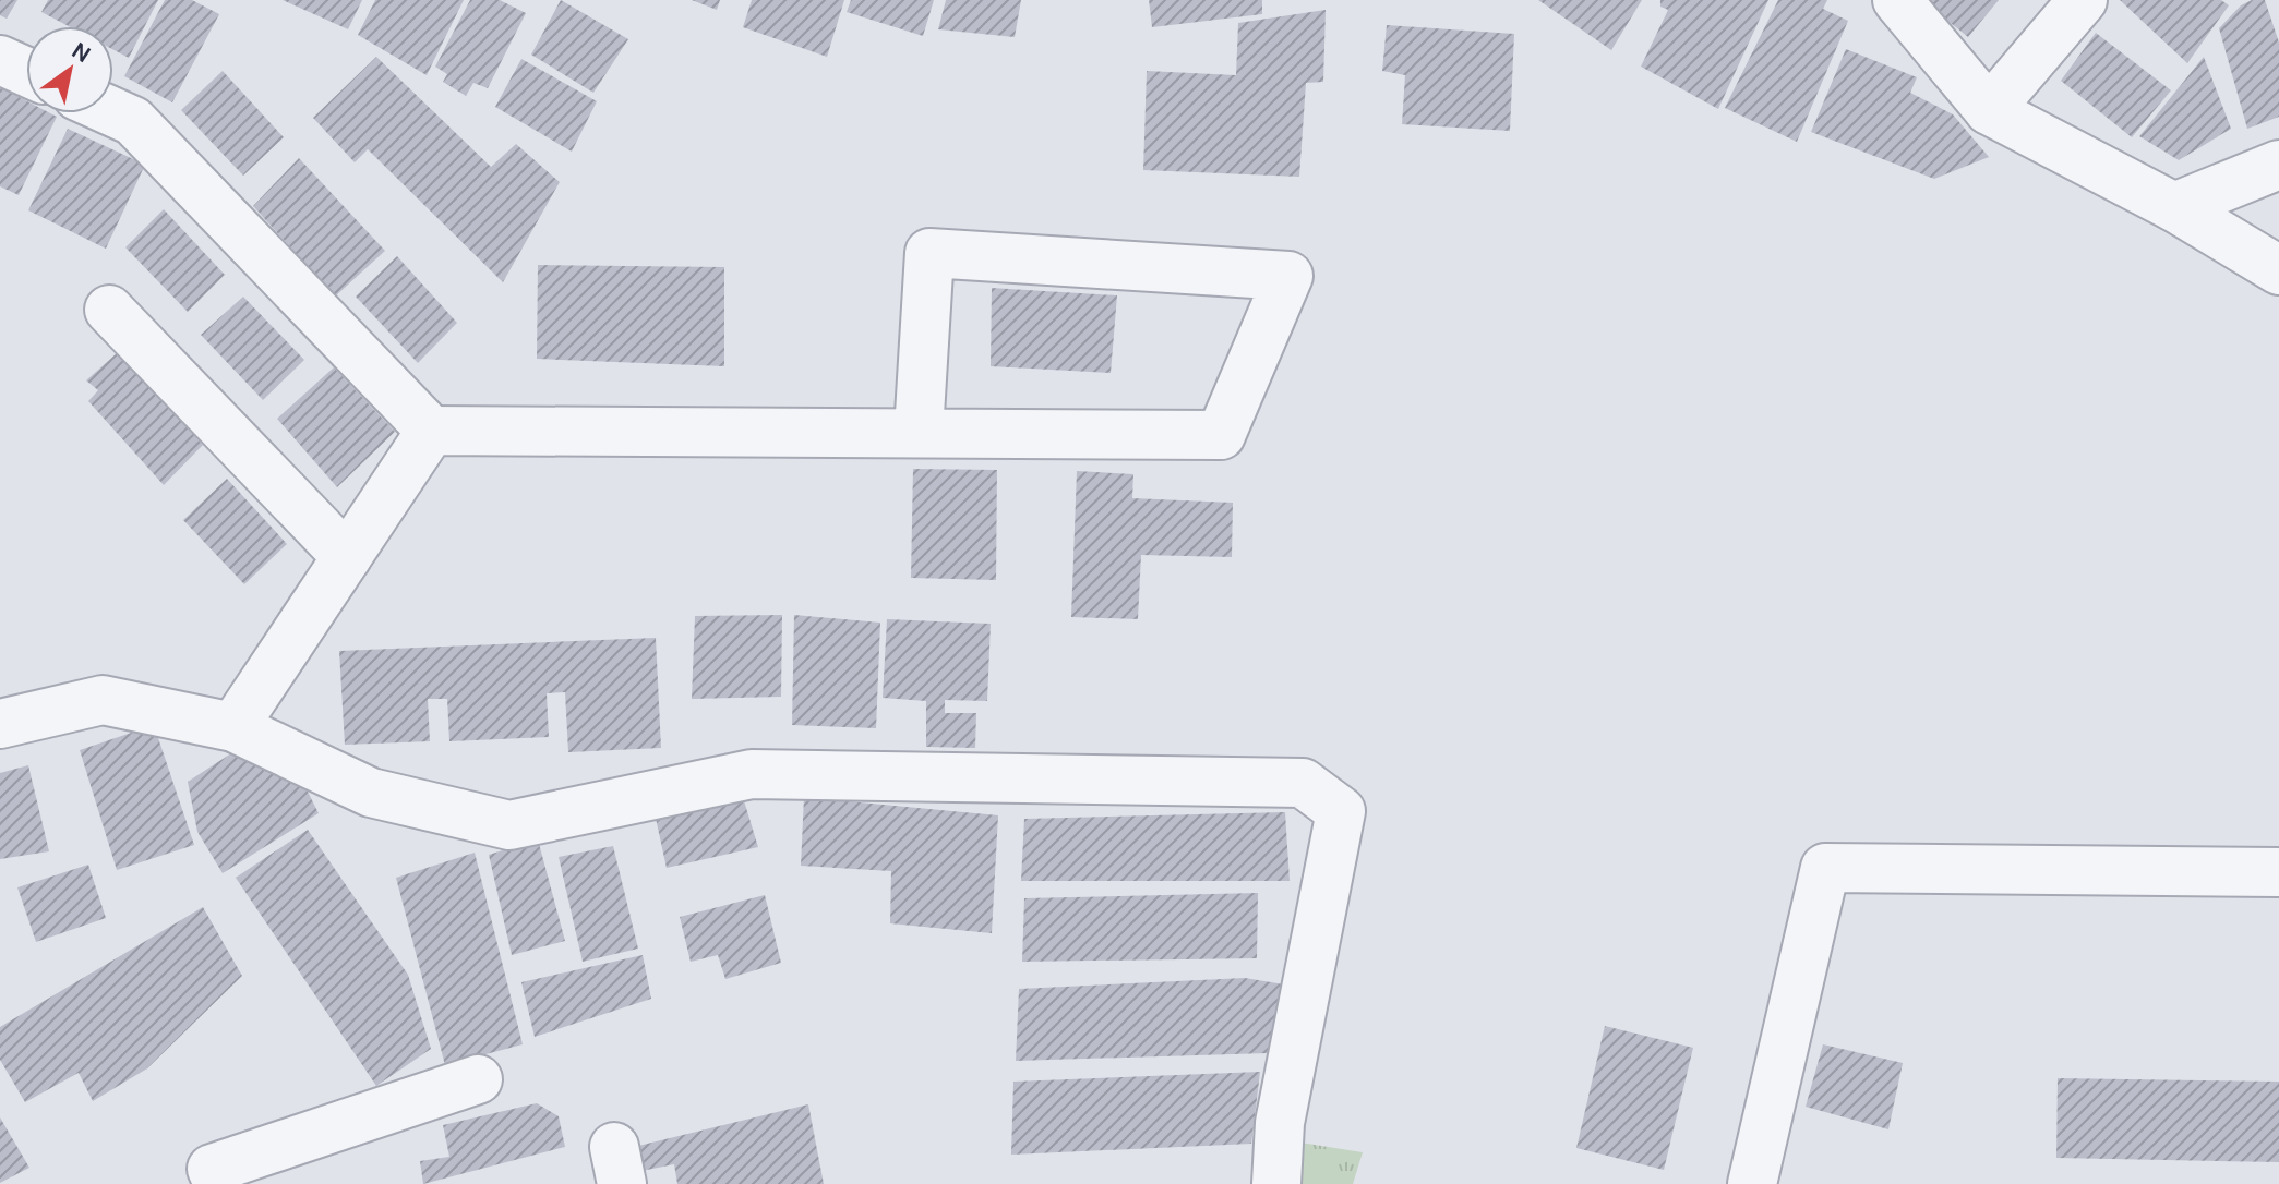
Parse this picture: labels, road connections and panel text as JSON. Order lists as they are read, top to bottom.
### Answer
{
  "north": "top right"
}
